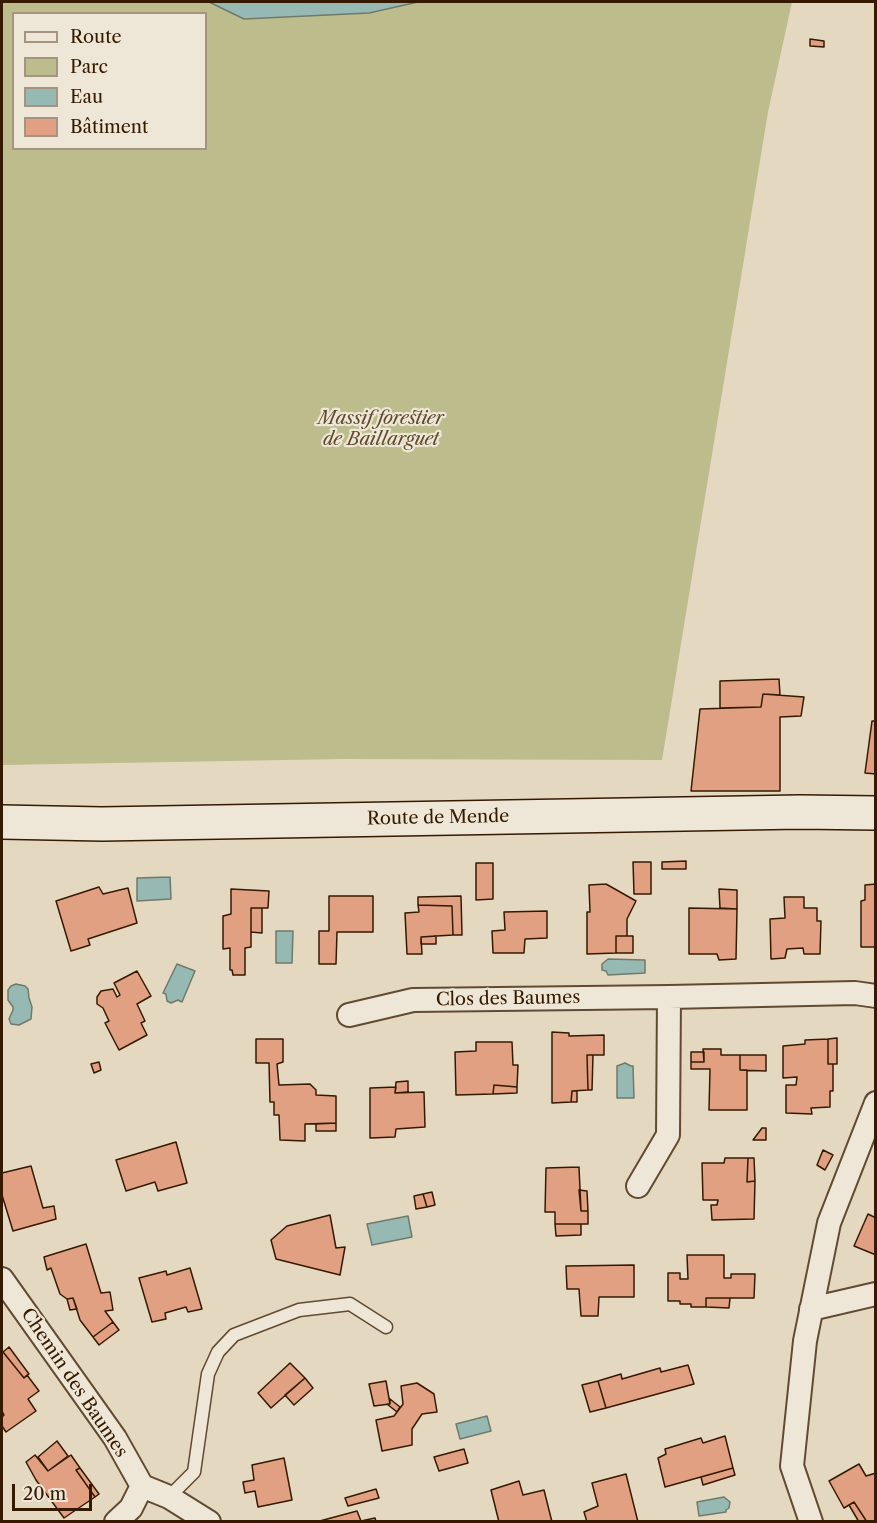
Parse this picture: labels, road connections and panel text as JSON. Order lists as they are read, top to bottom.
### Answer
{
  "streets": {
    "street": ["Route de Mende", "Clos des Baumes", "Chemin des Baumes"]
  },
  "parks": ["Massif forestier de Baillarguet"],
  "legend": [
    "Route",
    "Parc",
    "Eau",
    "Bâtiment"
  ],
  "scale_bar": "20 m"
}
